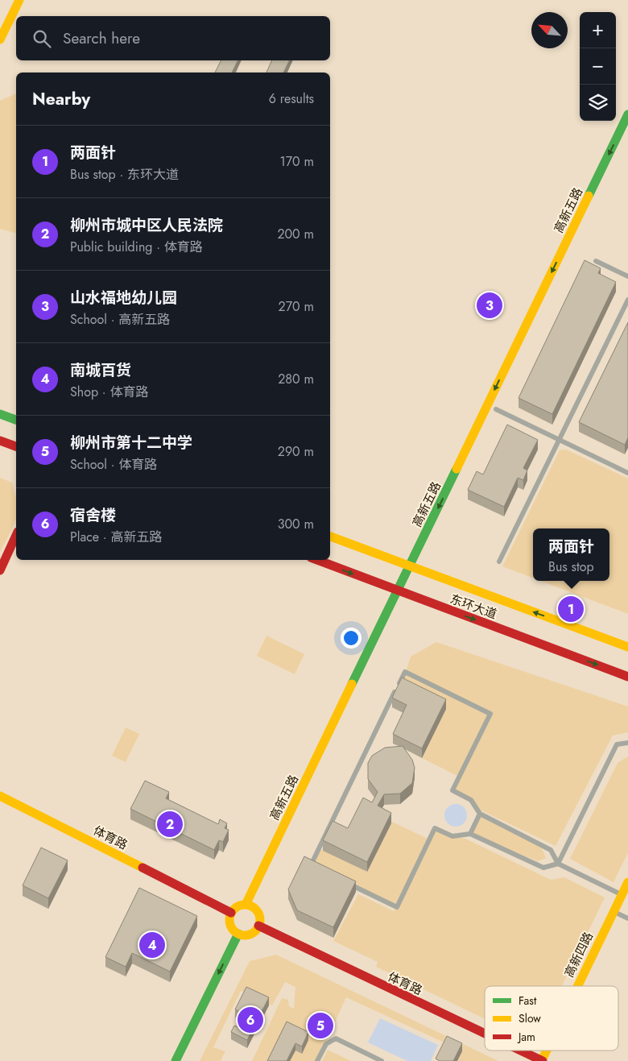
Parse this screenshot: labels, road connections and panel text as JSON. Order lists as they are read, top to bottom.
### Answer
{
  "streets": {
    "main road": [
      "高新五路",
      "东环大道",
      "体育路",
      "高新四路"
    ]
  },
  "crossings": [
    ["高新五路", "东环大道"],
    ["高新五路", "体育路"],
    ["体育路", "高新四路"]
  ],
  "legend": ["Fast", "Slow", "Jam"],
  "north": "top left",
  "page": {
    "map_buttons": ["+", "−"],
    "search": "Search here",
    "heading": ["Nearby", "6 results"],
    "list": [
      {
        "mark": "1",
        "name": "两面针",
        "note": "Bus stop · 东环大道",
        "value": "170 m"
      },
      {
        "mark": "2",
        "name": "柳州市城中区人民法院",
        "note": "Public building · 体育路",
        "value": "200 m"
      },
      {
        "mark": "3",
        "name": "山水福地幼儿园",
        "note": "School · 高新五路",
        "value": "270 m"
      },
      {
        "mark": "4",
        "name": "南城百货",
        "note": "Shop · 体育路",
        "value": "280 m"
      },
      {
        "mark": "5",
        "name": "柳州市第十二中学",
        "note": "School · 体育路",
        "value": "290 m"
      },
      {
        "mark": "6",
        "name": "宿舍楼",
        "note": "Place · 高新五路",
        "value": "300 m"
      }
    ],
    "pins": [
      "3",
      "1",
      "2",
      "4",
      "6",
      "5"
    ],
    "popup": ["两面针", "Bus stop"]
  }
}
